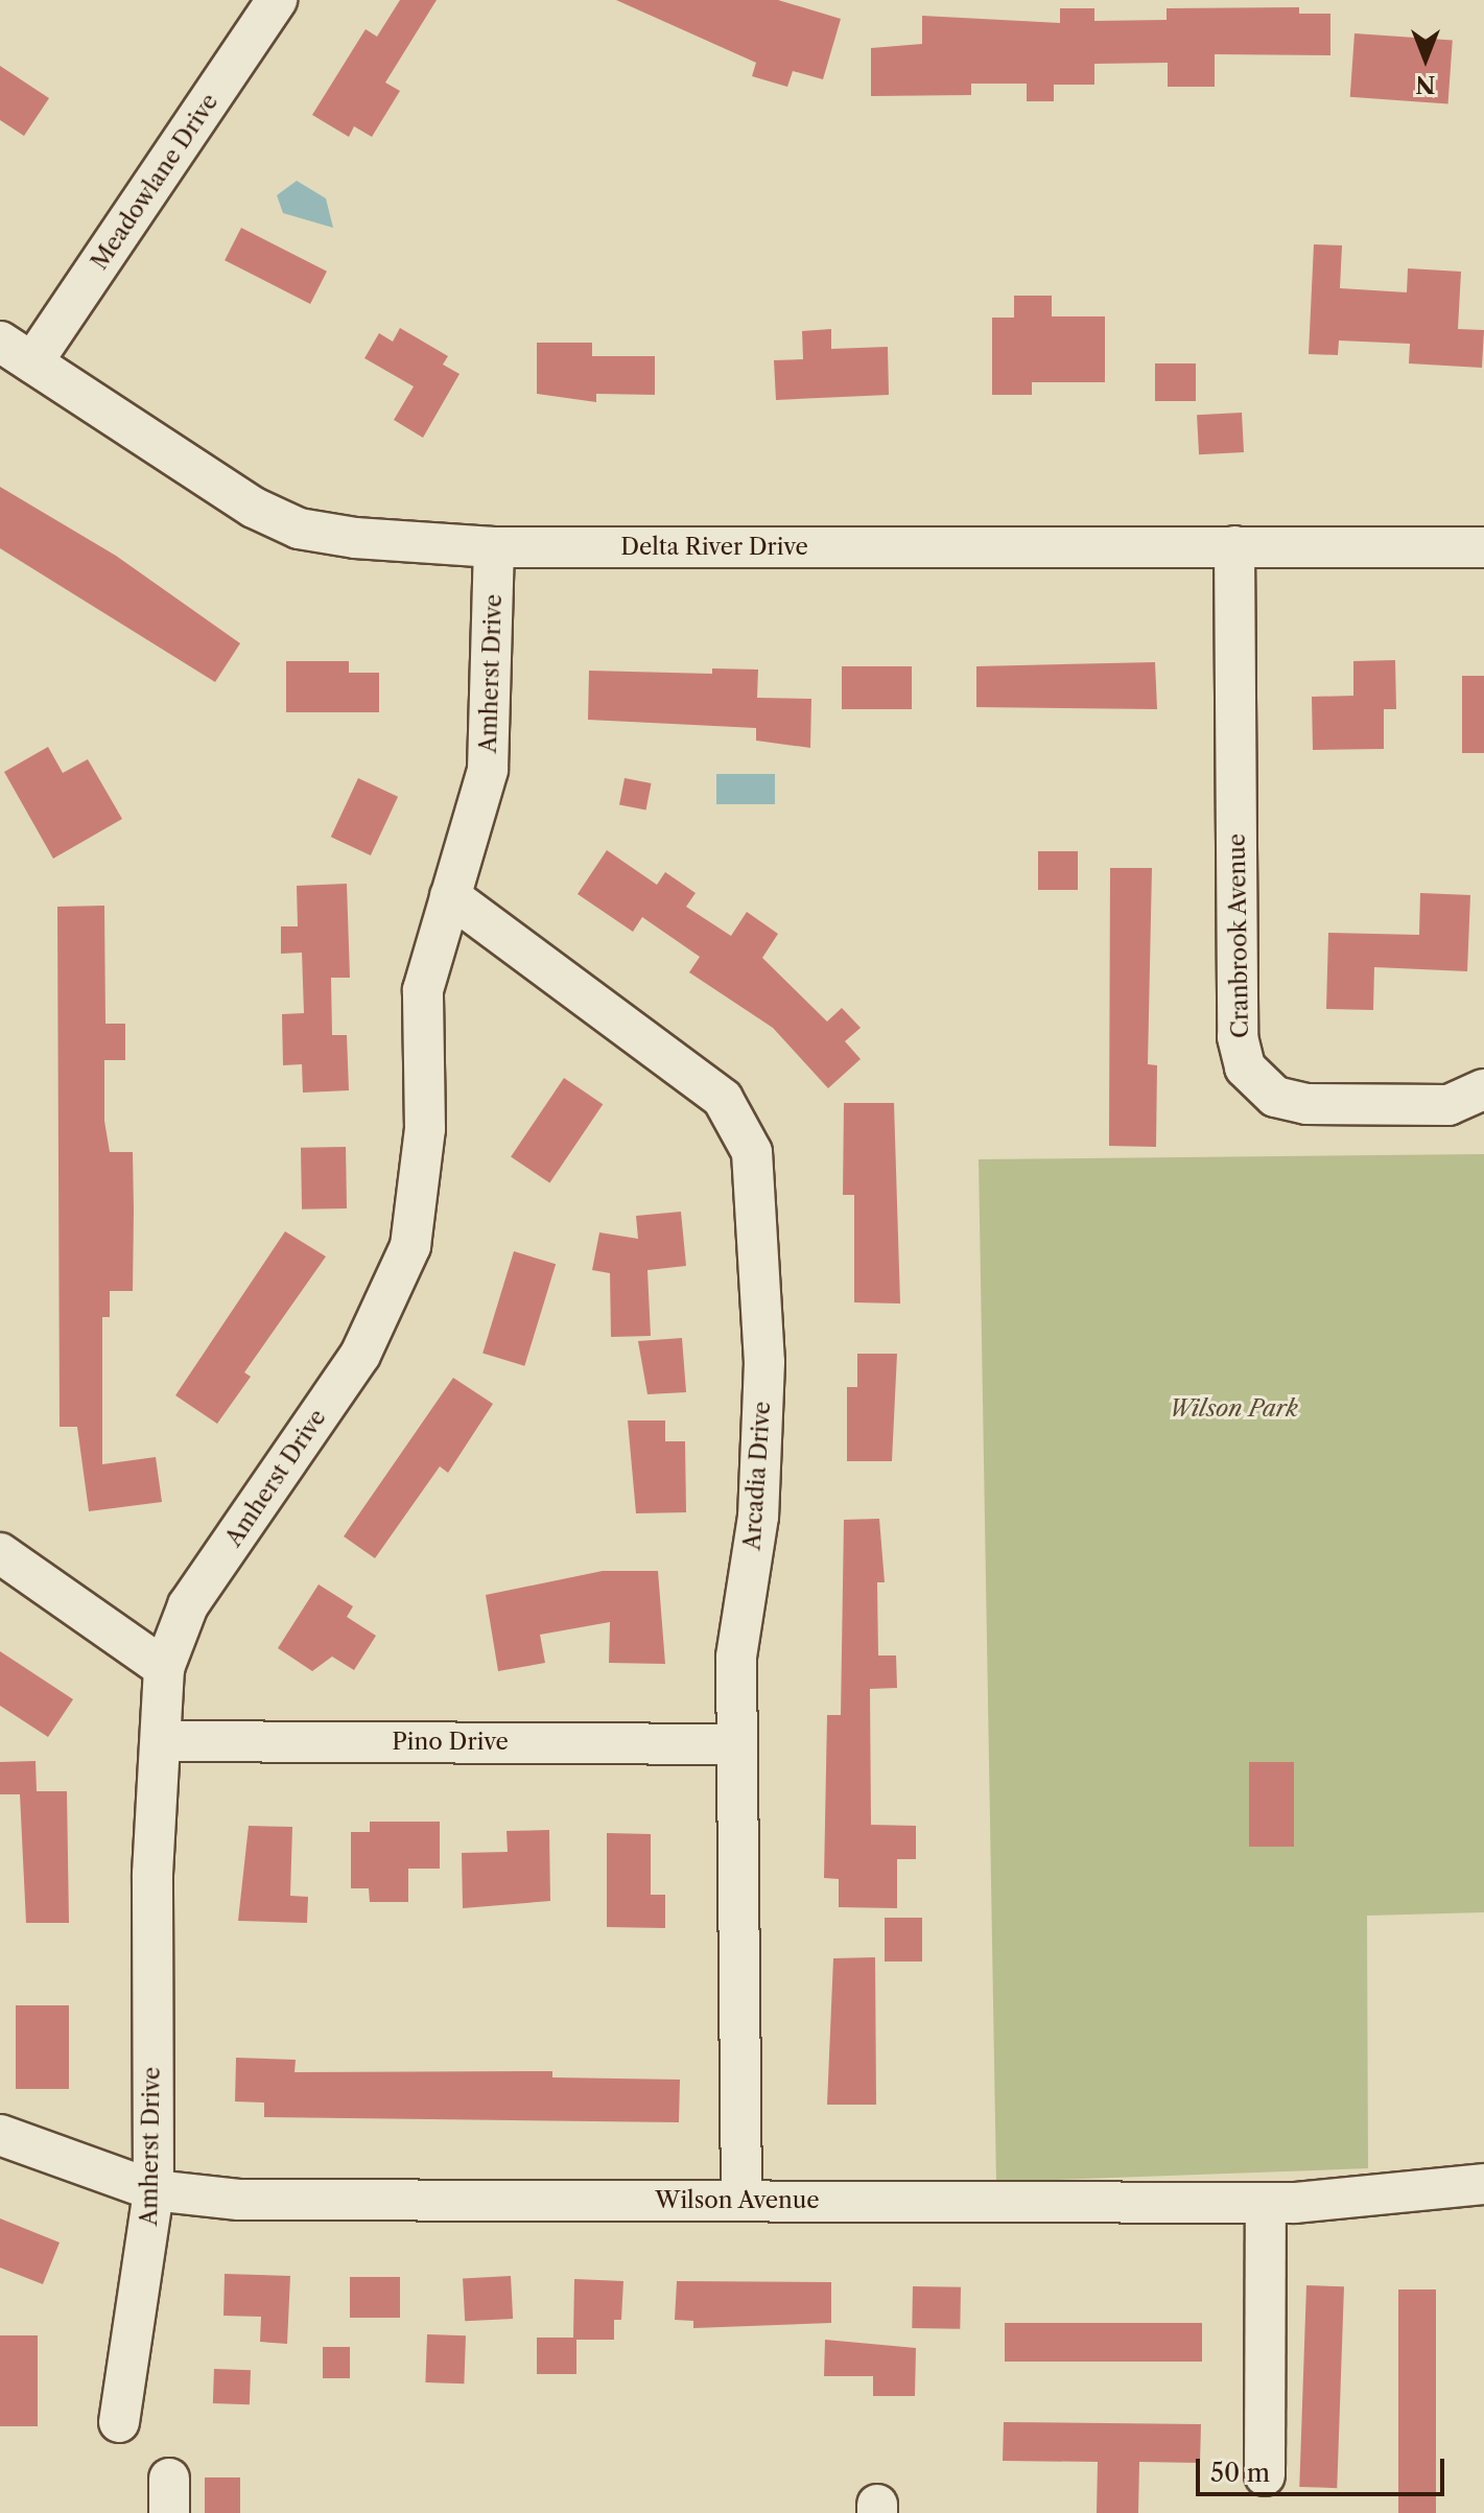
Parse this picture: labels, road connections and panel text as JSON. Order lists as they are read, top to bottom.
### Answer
{
  "streets": {
    "street": [
      "Meadowlane Drive",
      "Delta River Drive",
      "Amherst Drive",
      "Cranbrook Avenue",
      "Arcadia Drive",
      "Pino Drive",
      "Wilson Avenue"
    ]
  },
  "crossings": [
    ["Meadowlane Drive", "Delta River Drive"],
    ["Delta River Drive", "Amherst Drive"],
    ["Delta River Drive", "Cranbrook Avenue"],
    ["Amherst Drive", "Arcadia Drive"],
    ["Amherst Drive", "Pino Drive"],
    ["Amherst Drive", "Wilson Avenue"],
    ["Arcadia Drive", "Pino Drive"],
    ["Arcadia Drive", "Wilson Avenue"]
  ],
  "parks": ["Wilson Park"],
  "scale_bar": "50 m",
  "north": "bottom"
}
